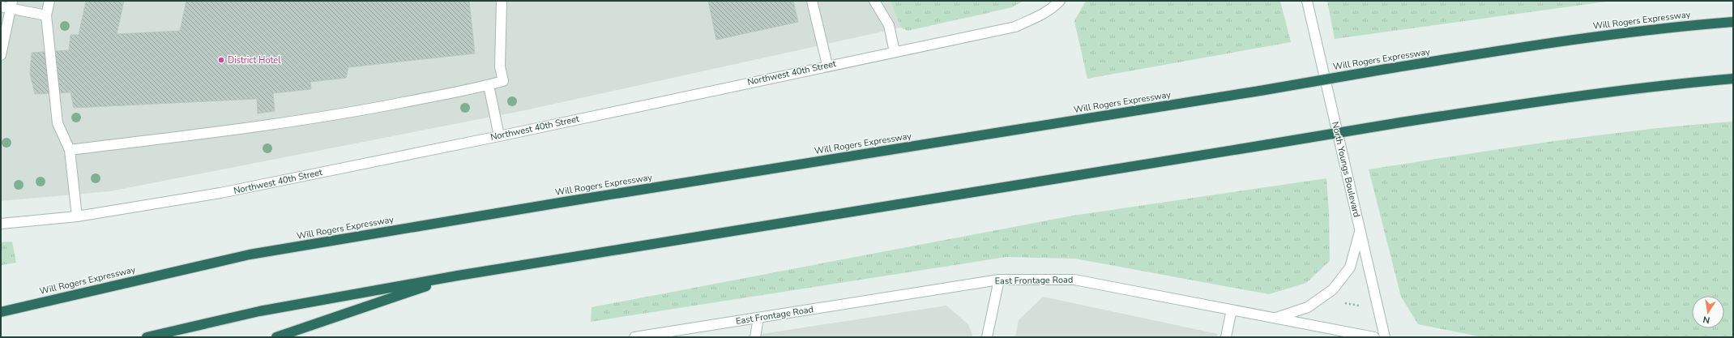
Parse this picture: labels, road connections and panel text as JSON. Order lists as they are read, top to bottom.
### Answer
{
  "streets": {
    "highway": ["Will Rogers Expressway"],
    "main road": ["Northwest 40th Street", "North Youngs Boulevard", "East Frontage Road"]
  },
  "places": ["District Hotel"],
  "north": "bottom"
}
